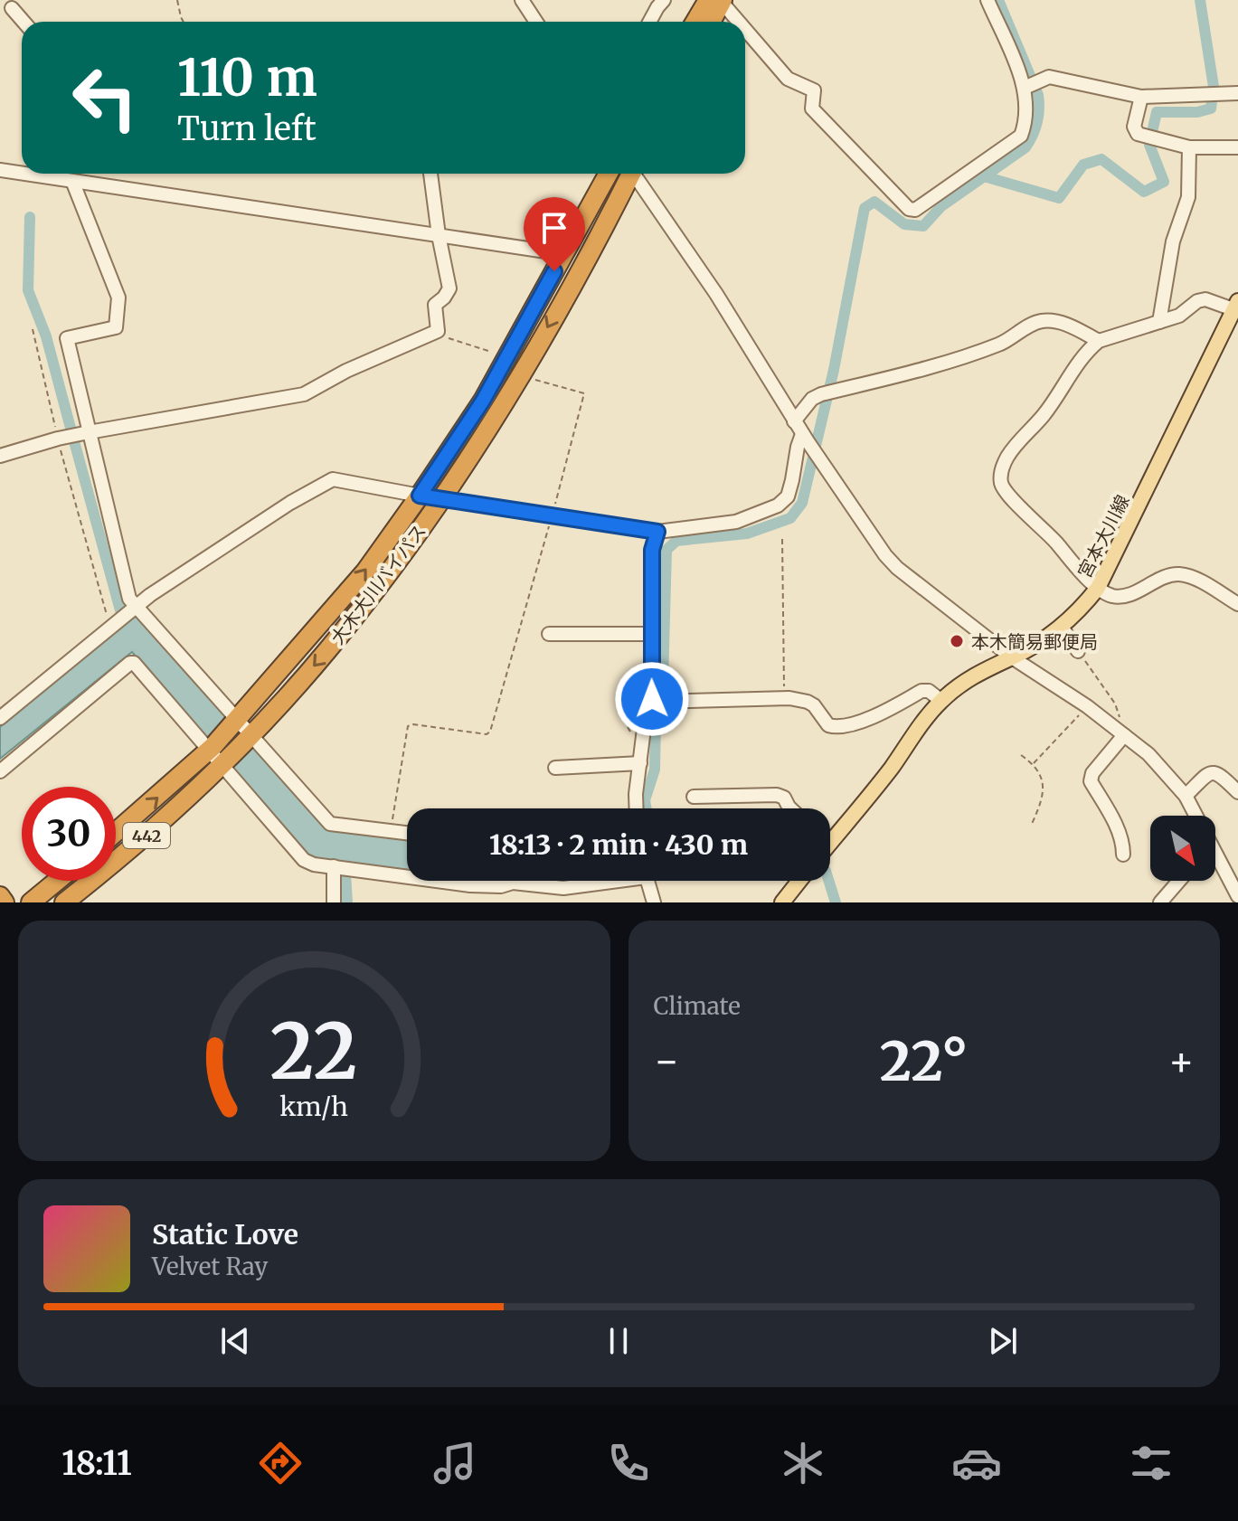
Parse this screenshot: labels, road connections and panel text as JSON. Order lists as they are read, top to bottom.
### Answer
{
  "streets": {
    "highway": ["大木大川バイパス", "442"],
    "main road": ["宮本大川線"]
  },
  "places": ["本木簡易郵便局"],
  "north": "bottom right",
  "page": {
    "turn": ["110 m", "Turn left"],
    "limit": "30",
    "trip": "18:13 · 2 min · 430 m",
    "tile": "Climate",
    "heat": ["−", "22°", "+"],
    "song": ["Static Love", "Velvet Ray"],
    "tabs": "18:11",
    "gauge": ["22", "km/h"]
  }
}
